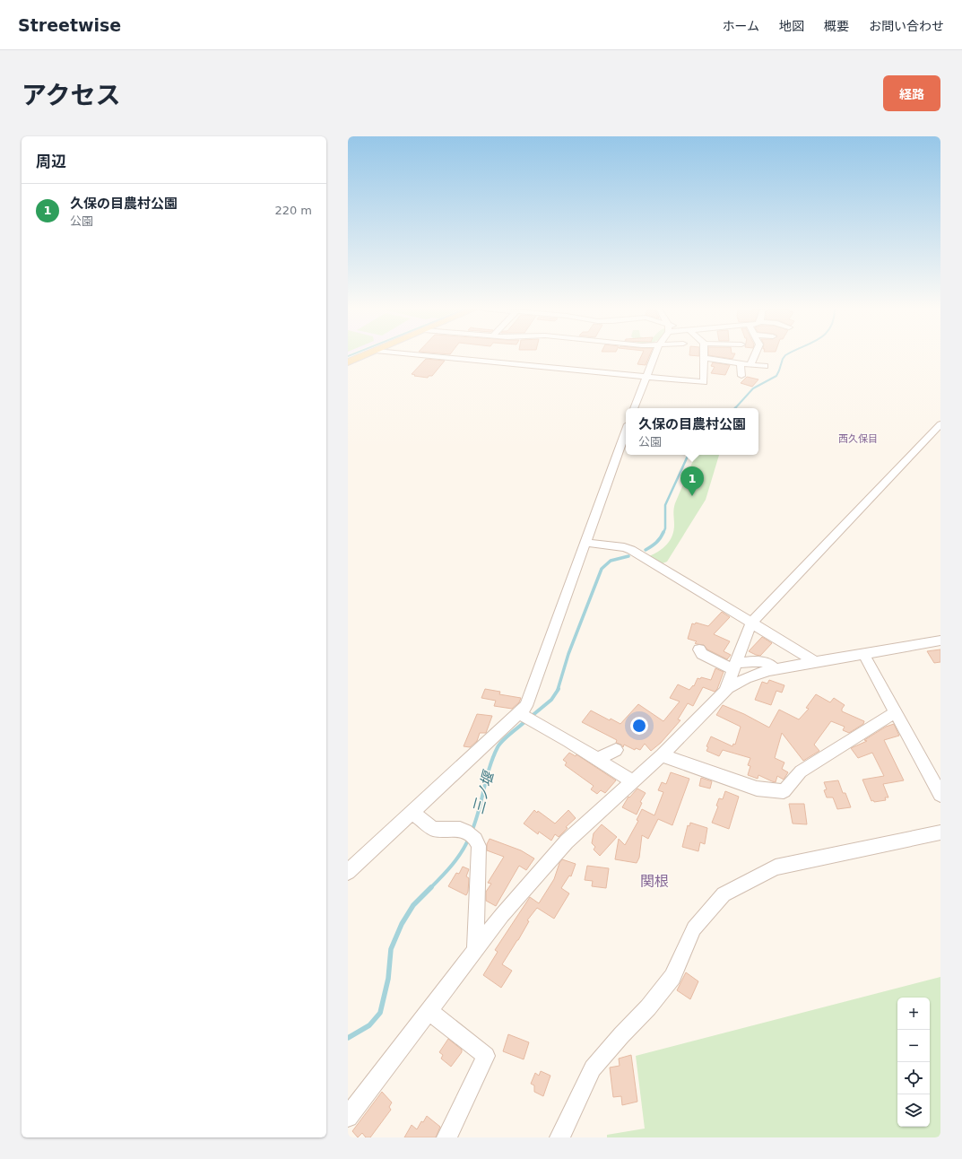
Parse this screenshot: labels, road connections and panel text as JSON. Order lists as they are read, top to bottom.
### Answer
{
  "districts": ["西久保目", "関根"],
  "water": ["三ノ堰"],
  "page": {
    "header": "Streetwise",
    "nav": [
      "ホーム",
      "地図",
      "概要",
      "お問い合わせ"
    ],
    "title": "アクセス",
    "buttons": "経路",
    "heading": "周辺",
    "list": [
      {
        "mark": "1",
        "name": "久保の目農村公園",
        "note": "公園",
        "value": "220 m"
      }
    ],
    "popup": ["久保の目農村公園", "公園"],
    "pins": "1",
    "map_buttons": ["+", "−"]
  }
}
